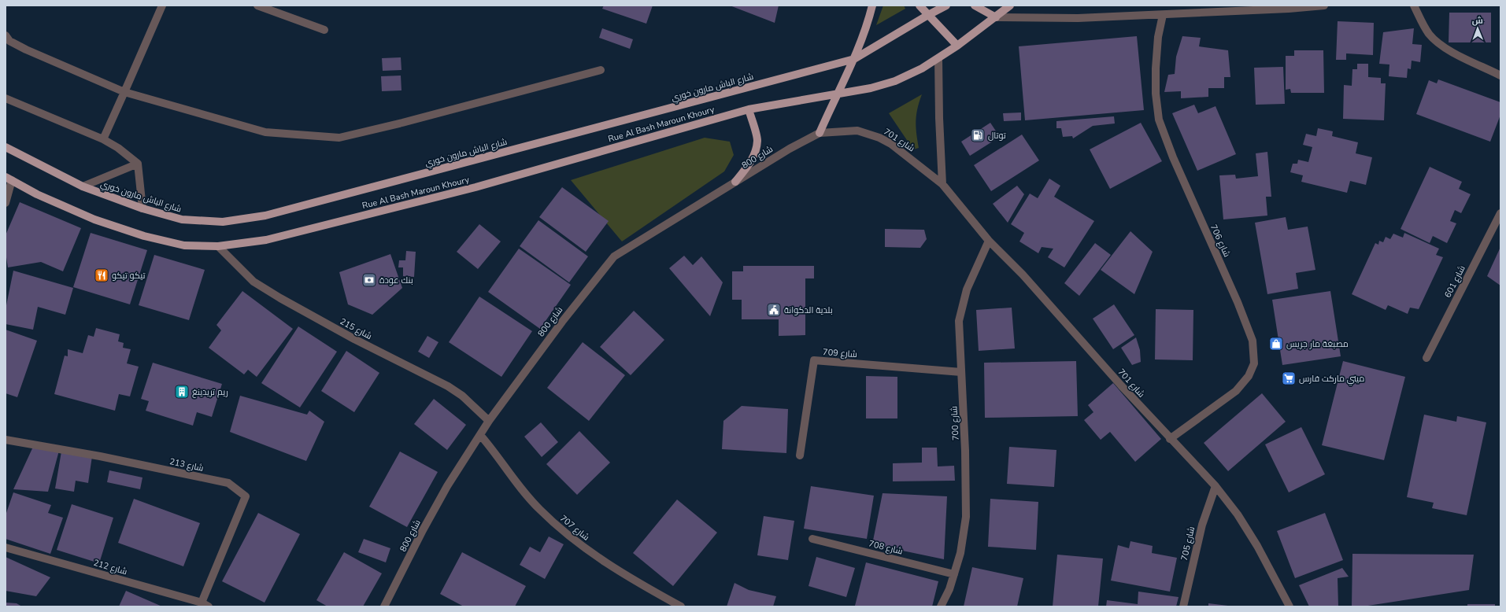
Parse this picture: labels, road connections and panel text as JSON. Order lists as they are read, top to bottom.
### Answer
{
  "streets": {
    "main road": ["شارع الباش مارون خوري", "Rue Al Bash Maroun Khoury"],
    "street": [
      "شارع 701",
      "800 شارع",
      "شارع 706",
      "شارع 601",
      "شارع 215",
      "شارع 709",
      "شارع 700",
      "شارع 213",
      "شارع 707",
      "شارع 705",
      "شارع 708",
      "شارع 212"
    ]
  },
  "crossings": [
    ["Rue Al Bash Maroun Khoury", "شارع 215"],
    ["شارع 701", "800 شارع"],
    ["شارع 701", "شارع 706"],
    ["شارع 701", "شارع 700"],
    ["شارع 701", "شارع 705"],
    ["800 شارع", "شارع 215"],
    ["800 شارع", "شارع 707"],
    ["شارع 709", "شارع 700"],
    ["شارع 700", "شارع 708"],
    ["شارع 213", "شارع 212"]
  ],
  "places": {
    "fuel station": ["توتال"],
    "restaurant": ["تيكو تيكو"],
    "bank": ["بنك عودة"],
    "public building": ["بلدية الدكوانة"],
    "shop": ["مصبغة مار جريس"],
    "supermarket": ["ميني ماركت فارس"],
    "building": ["ريم تريدينغ"]
  },
  "north": "top"
}
